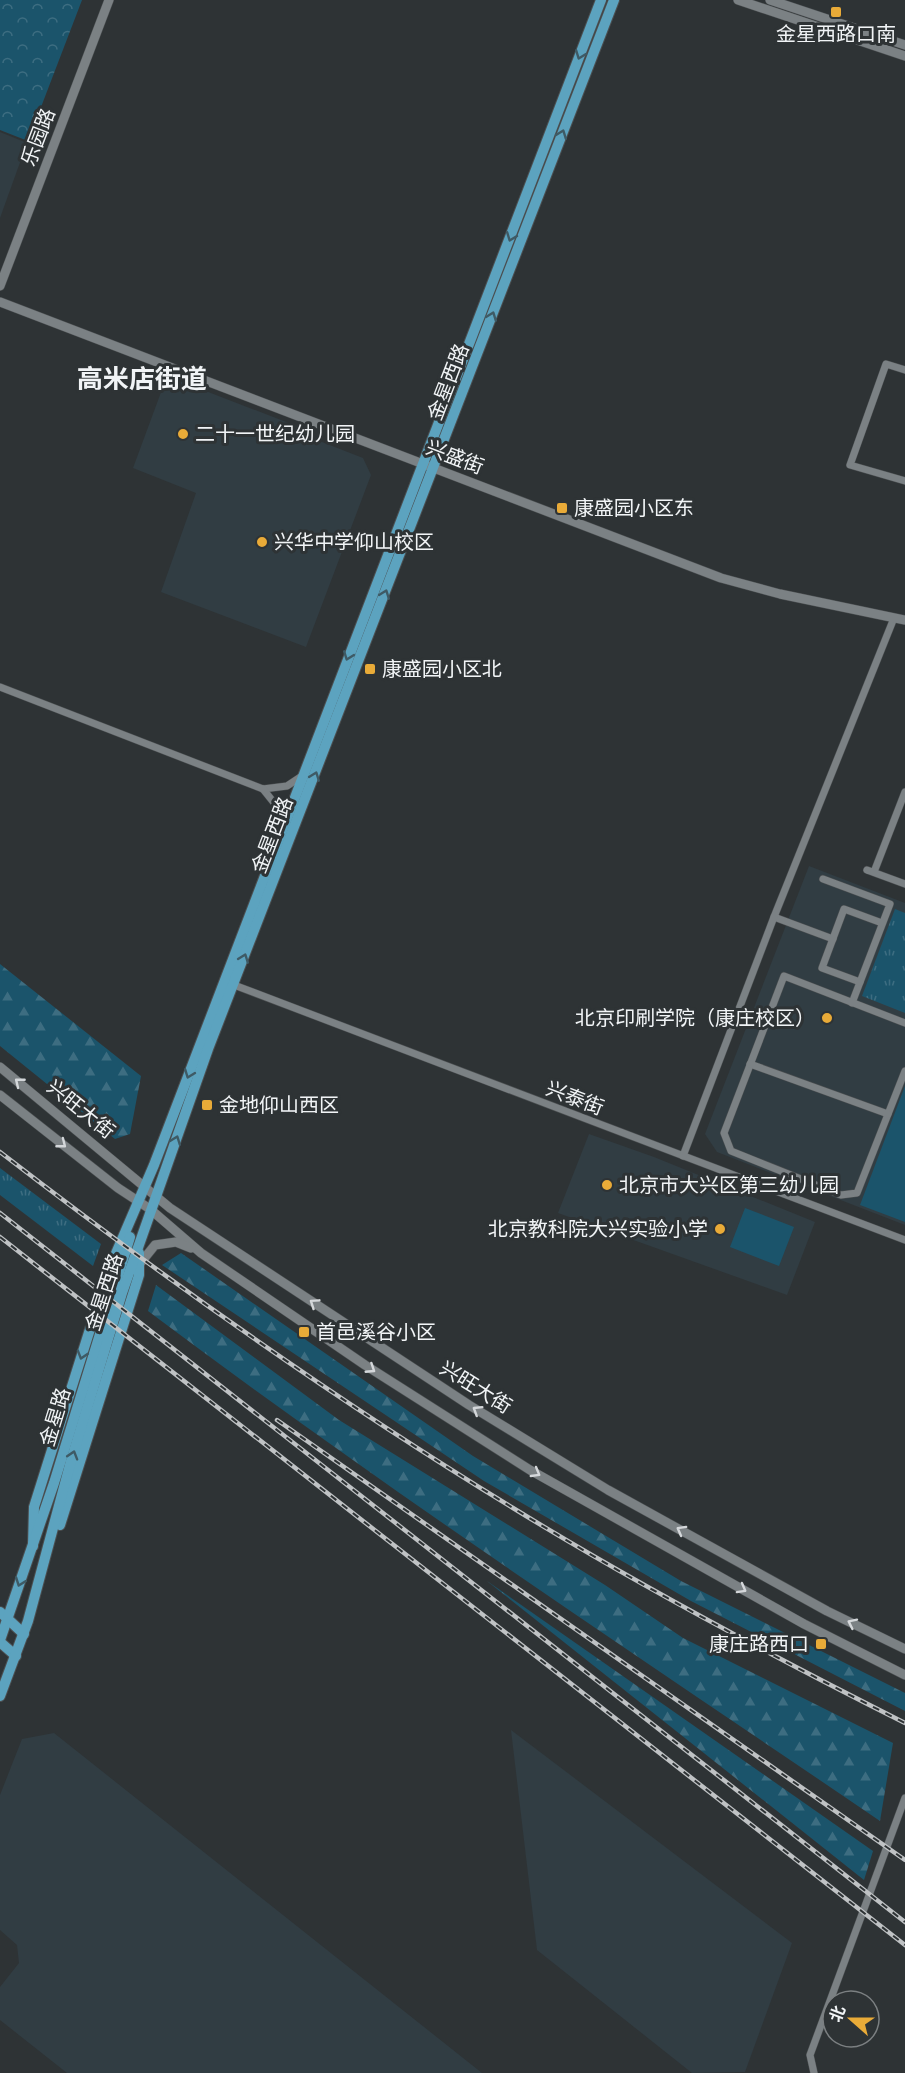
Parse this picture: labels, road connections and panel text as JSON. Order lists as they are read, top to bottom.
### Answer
{
  "streets": {
    "main road": [
      "乐园路",
      "金星西路",
      "兴盛街",
      "兴旺大街"
    ],
    "street": ["兴泰街"]
  },
  "crossings": [
    ["金星西路", "兴盛街"],
    ["金星西路", "兴泰街"],
    ["金星西路", "兴旺大街"]
  ],
  "districts": ["高米店街道"],
  "places": {
    "transit": [
      "金星西路口南",
      "康盛园小区东",
      "康盛园小区北",
      "金地仰山西区",
      "首邑溪谷小区",
      "康庄路西口"
    ],
    "other": [
      "二十一世纪幼儿园",
      "兴华中学仰山校区",
      "北京印刷学院（康庄校区）",
      "北京市大兴区第三幼儿园",
      "北京教科院大兴实验小学"
    ]
  },
  "north": "left"
}
